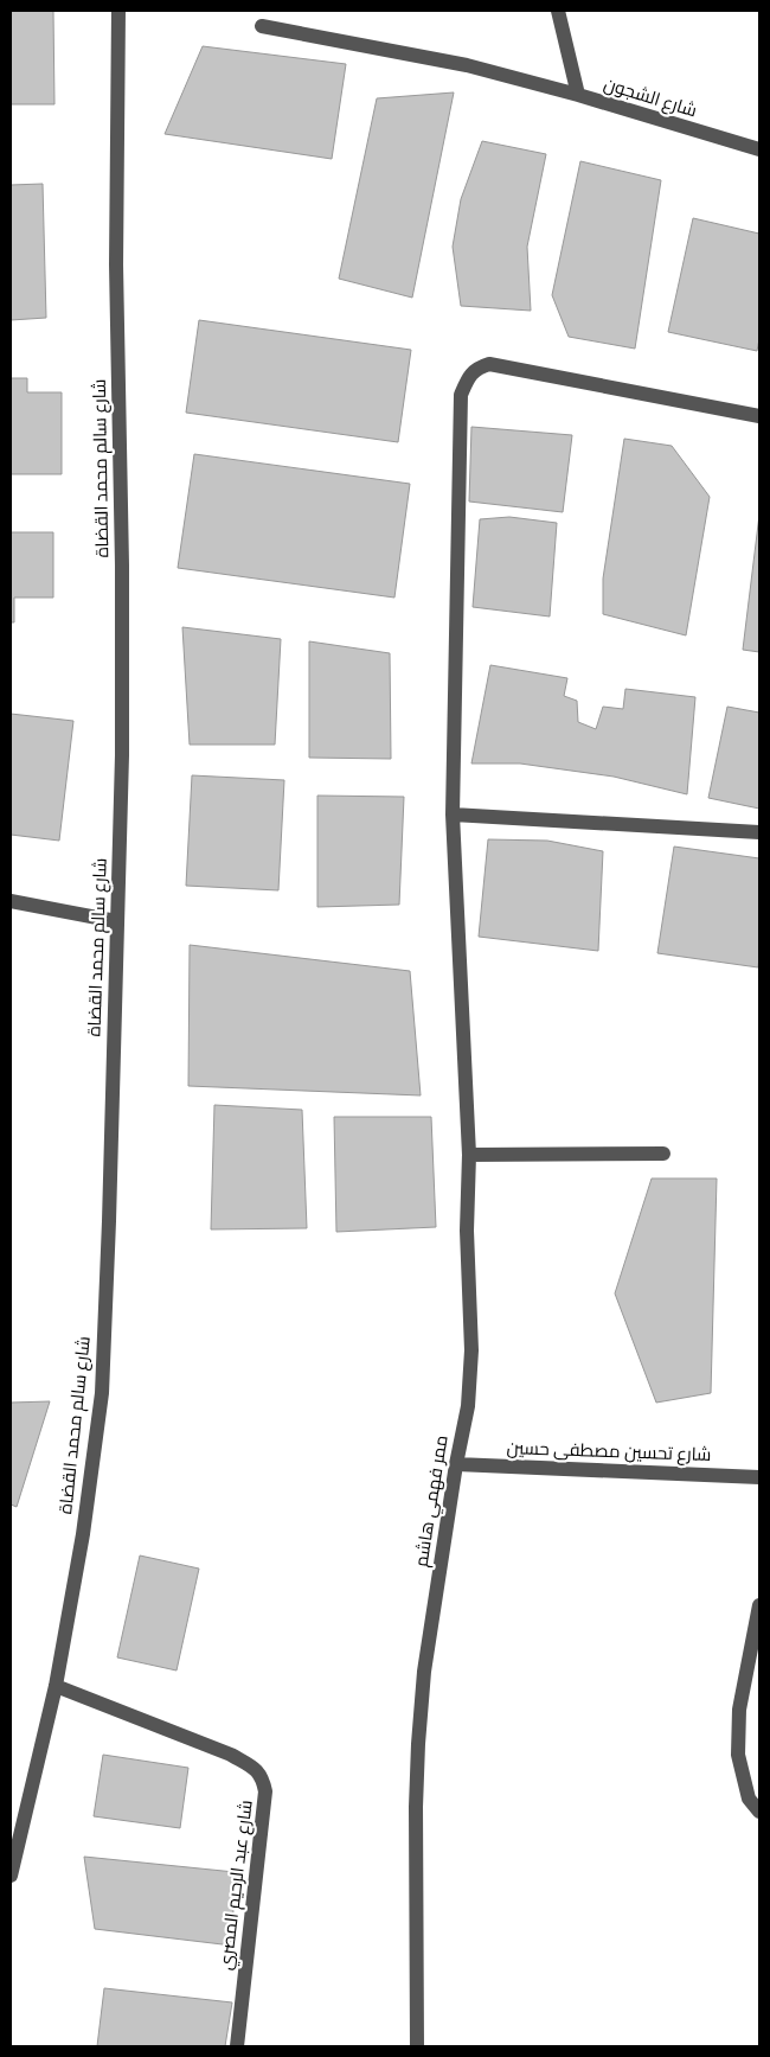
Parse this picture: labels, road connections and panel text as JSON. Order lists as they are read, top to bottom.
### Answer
{
  "streets": {
    "street": [
      "شارع الشجون",
      "شارع سالم محمد القضاة",
      "شارع تحسين مصطفى حسين",
      "ممر فهمي هاشم",
      "شارع عبد الرحيم المصري"
    ]
  },
  "crossings": [
    ["شارع سالم محمد القضاة", "شارع عبد الرحيم المصري"],
    ["شارع تحسين مصطفى حسين", "ممر فهمي هاشم"]
  ]
}
